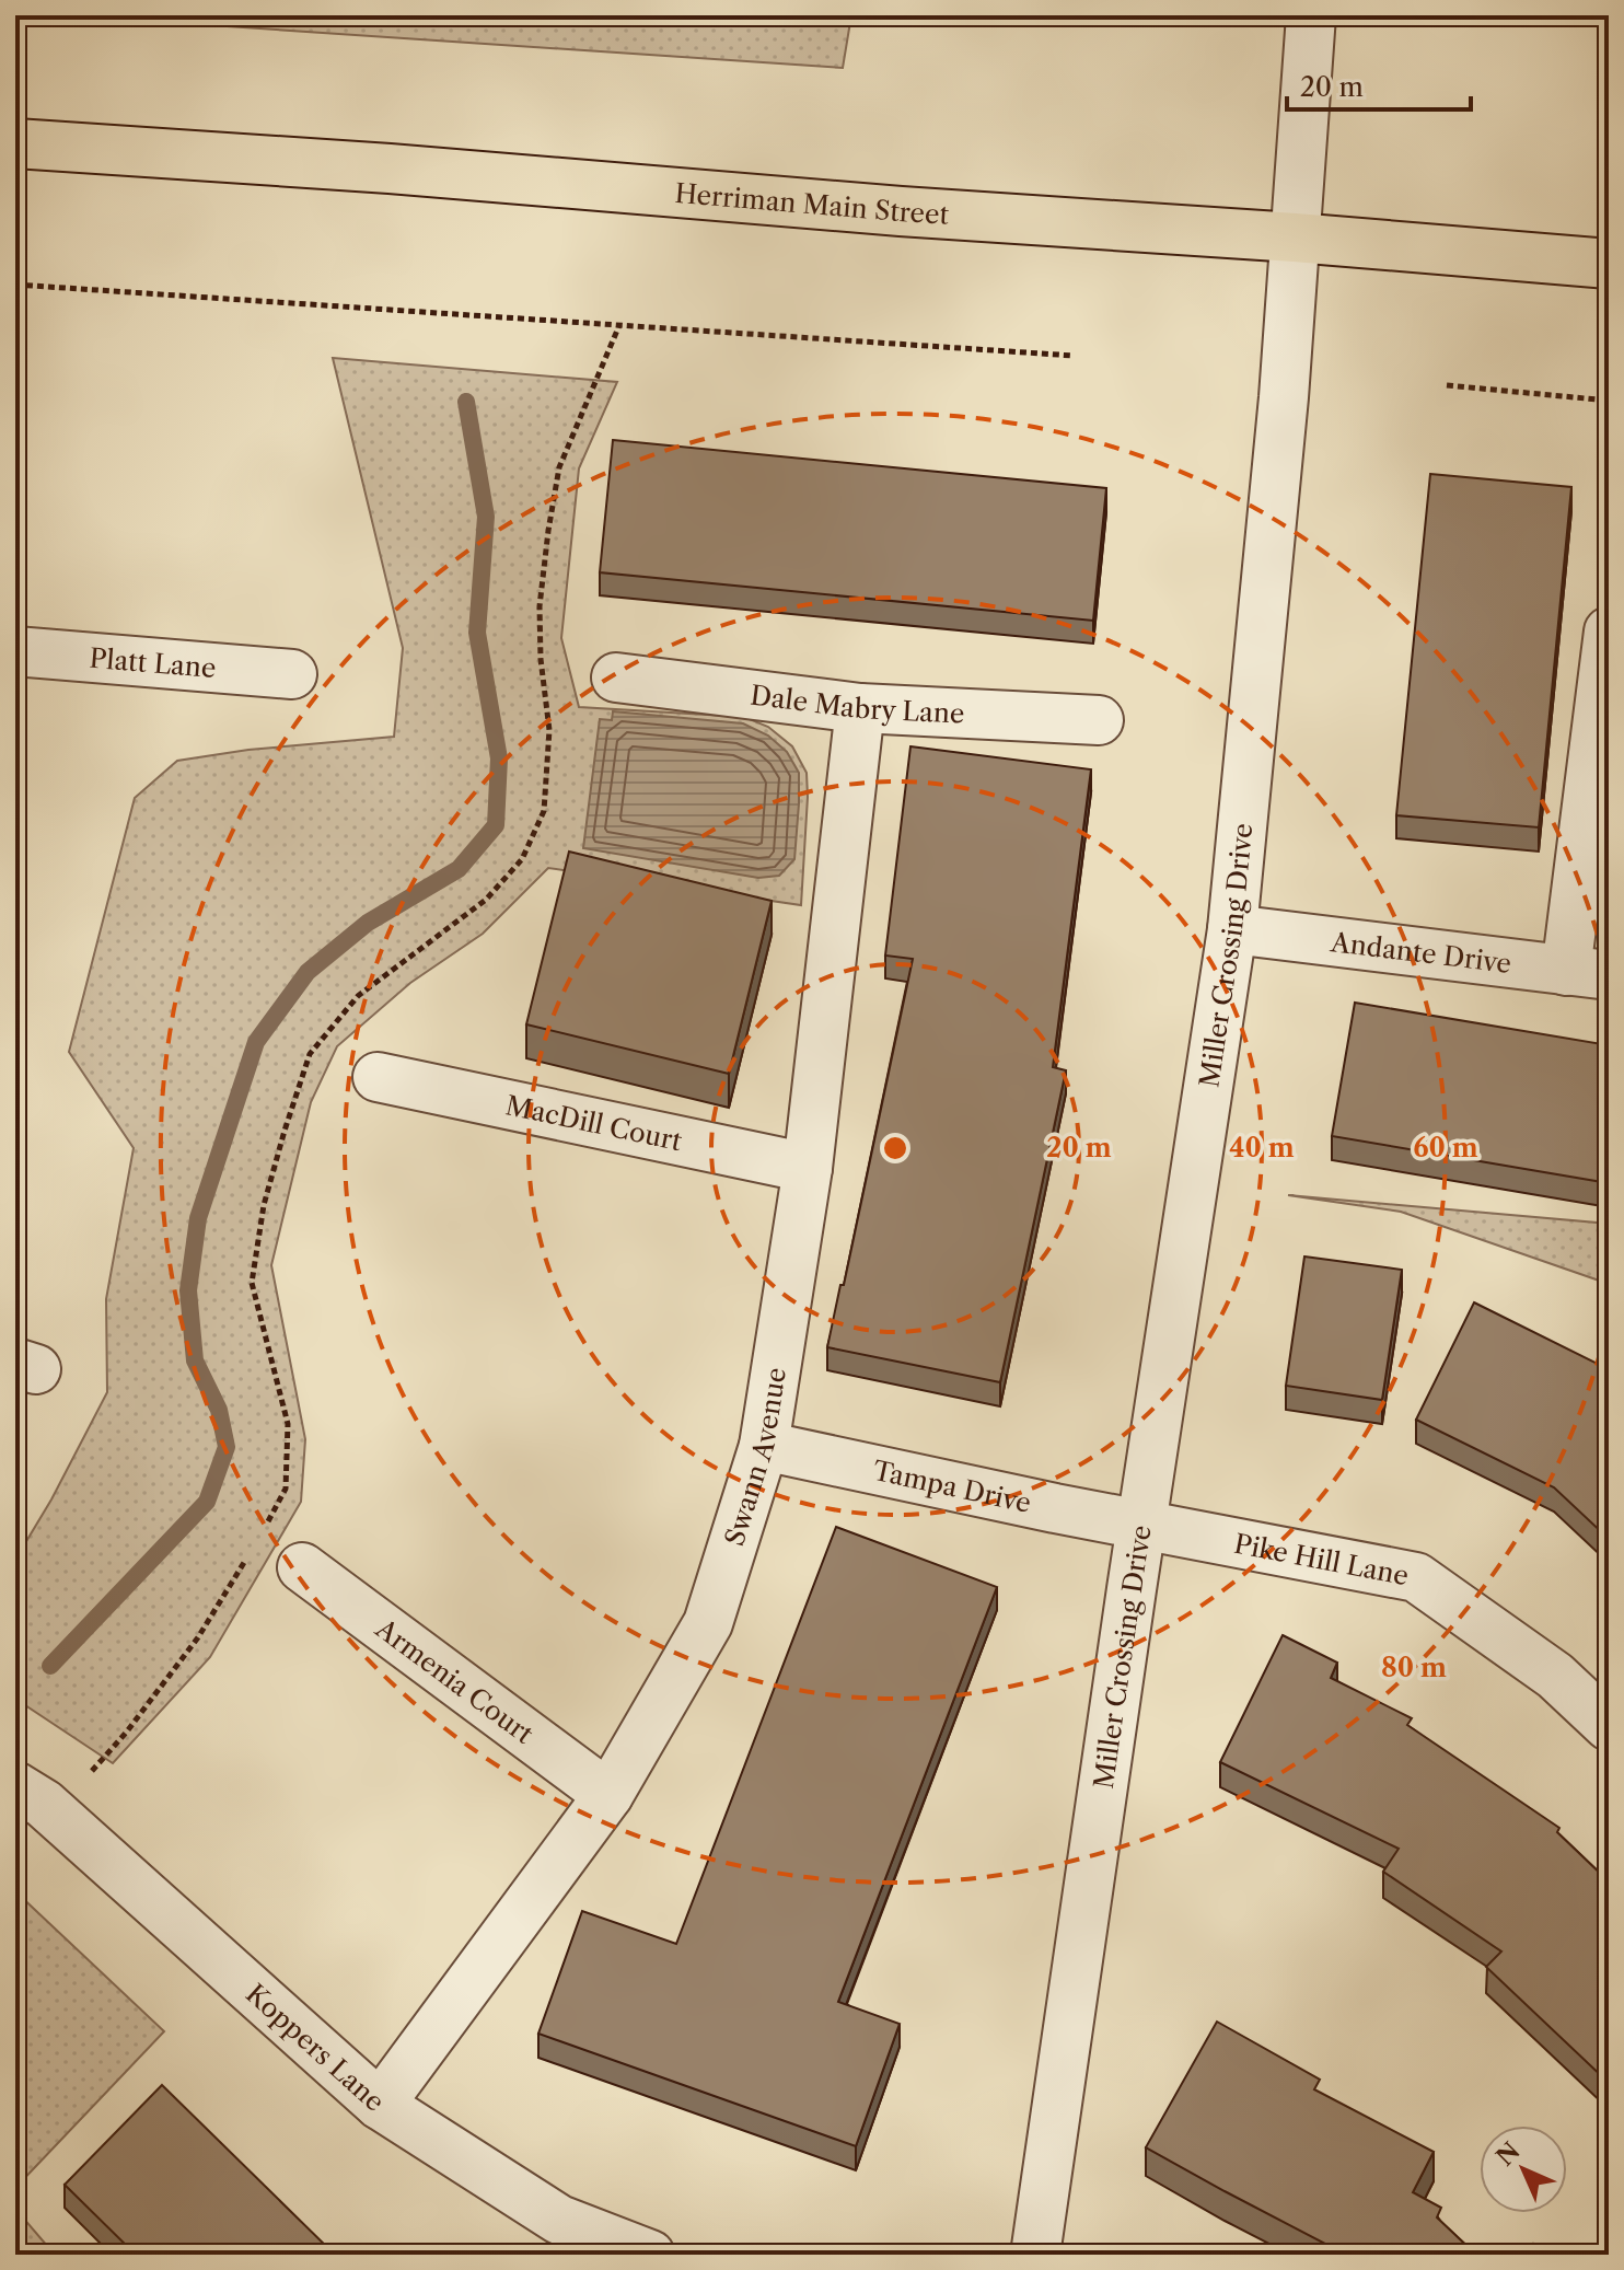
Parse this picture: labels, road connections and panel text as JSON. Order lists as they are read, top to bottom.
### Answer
{
  "streets": {
    "main road": ["Herriman Main Street"],
    "street": [
      "Platt Lane",
      "Dale Mabry Lane",
      "Andante Drive",
      "Miller Crossing Drive",
      "MacDill Court",
      "Swann Avenue",
      "Tampa Drive",
      "Pike Hill Lane",
      "Armenia Court",
      "Koppers Lane"
    ]
  },
  "crossings": [
    ["Herriman Main Street", "Miller Crossing Drive"],
    ["Dale Mabry Lane", "Swann Avenue"],
    ["Andante Drive", "Miller Crossing Drive"],
    ["Miller Crossing Drive", "Tampa Drive"],
    ["Miller Crossing Drive", "Pike Hill Lane"],
    ["MacDill Court", "Swann Avenue"],
    ["Swann Avenue", "Tampa Drive"],
    ["Swann Avenue", "Armenia Court"],
    ["Swann Avenue", "Koppers Lane"],
    ["Tampa Drive", "Pike Hill Lane"]
  ],
  "scale_bar": "20 m",
  "north": "top left",
  "rings": [
    "20 m",
    "40 m",
    "60 m",
    "80 m"
  ]
}
